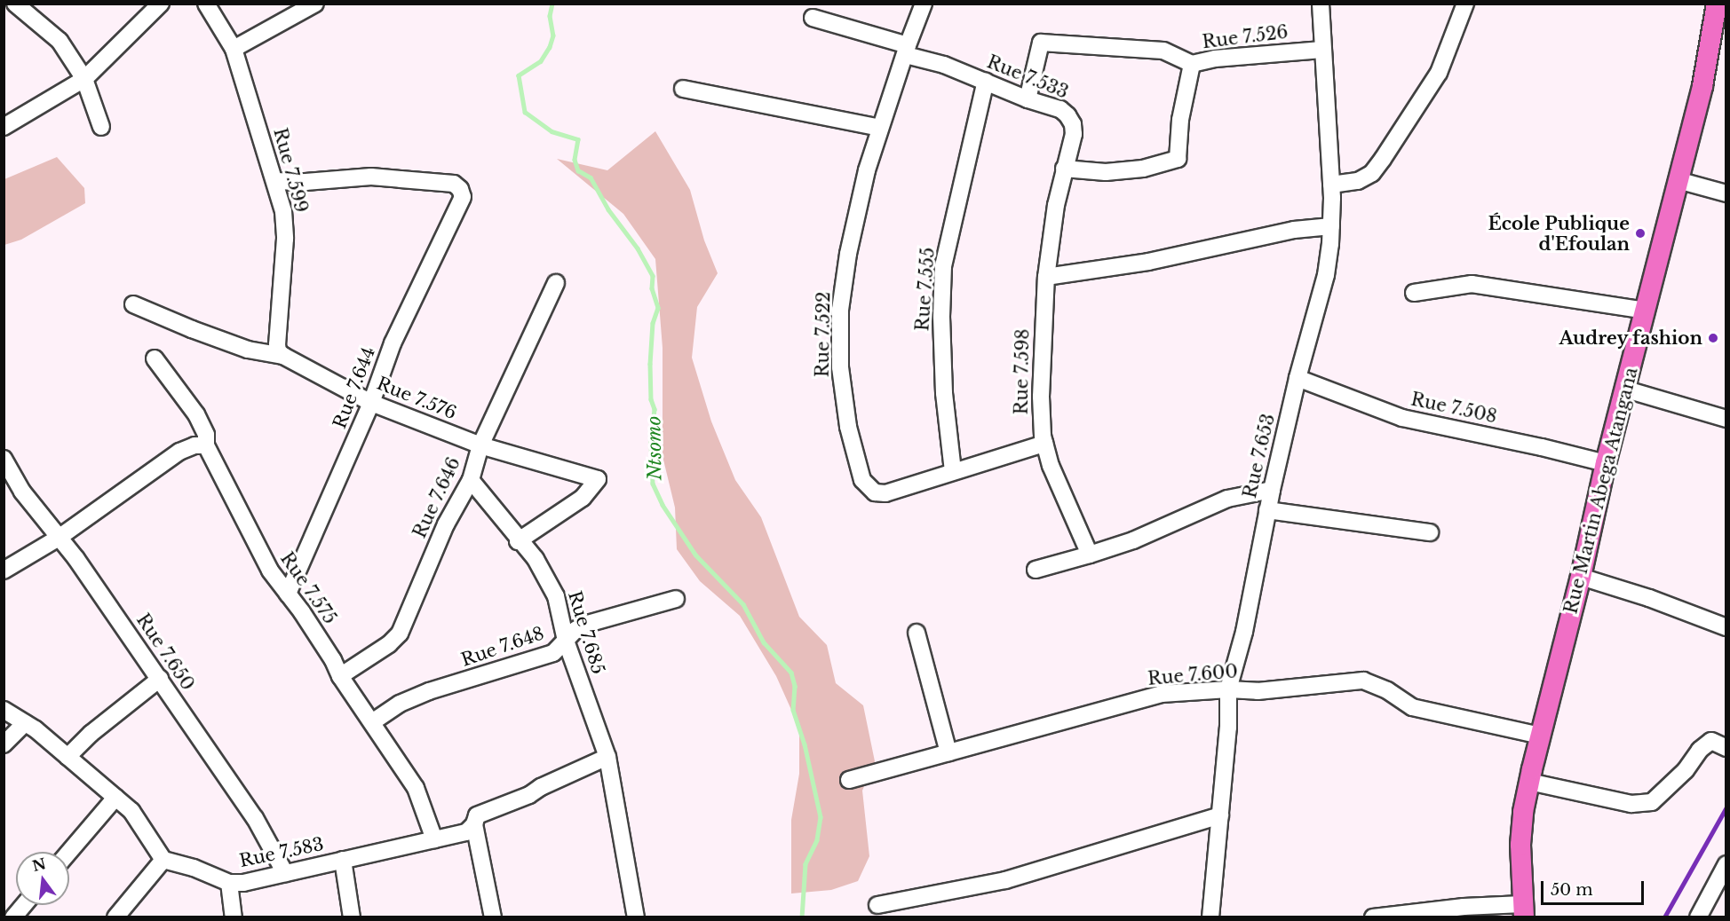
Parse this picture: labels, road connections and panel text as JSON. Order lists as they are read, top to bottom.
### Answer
{
  "streets": {
    "main road": ["Rue Martin Abega Atangana"],
    "street": [
      "Rue 7.526",
      "Rue 7.533",
      "Rue 7.599",
      "Rue 7.555",
      "Rue 7.522",
      "Rue 7.598",
      "Rue 7.644",
      "Rue 7.576",
      "Rue 7.508",
      "Rue 7.653",
      "Rue 7.646",
      "Rue 7.575",
      "Rue 7.685",
      "Rue 7.648",
      "Rue 7.650",
      "Rue 7.600",
      "Rue 7.583"
    ]
  },
  "crossings": [
    ["Rue 7.526", "Rue 7.533"],
    ["Rue 7.526", "Rue 7.653"],
    ["Rue 7.533", "Rue 7.555"],
    ["Rue 7.533", "Rue 7.522"],
    ["Rue 7.533", "Rue 7.598"],
    ["Rue 7.599", "Rue 7.644"],
    ["Rue 7.599", "Rue 7.576"],
    ["Rue 7.555", "Rue 7.522"],
    ["Rue 7.522", "Rue 7.598"],
    ["Rue 7.644", "Rue 7.576"],
    ["Rue 7.644", "Rue 7.575"],
    ["Rue 7.576", "Rue 7.646"],
    ["Rue 7.576", "Rue 7.685"],
    ["Rue 7.508", "Rue 7.653"],
    ["Rue 7.508", "Rue Martin Abega Atangana"],
    ["Rue 7.653", "Rue 7.600"],
    ["Rue Martin Abega Atangana", "Rue 7.600"],
    ["Rue 7.646", "Rue 7.575"],
    ["Rue 7.646", "Rue 7.685"],
    ["Rue 7.575", "Rue 7.648"],
    ["Rue 7.575", "Rue 7.583"],
    ["Rue 7.685", "Rue 7.648"],
    ["Rue 7.685", "Rue 7.583"],
    ["Rue 7.650", "Rue 7.583"]
  ],
  "water": ["Ntsomo"],
  "places": ["École Publique d'Efoulan", "Audrey fashion"],
  "scale_bar": "50 m",
  "north": "top"
}
